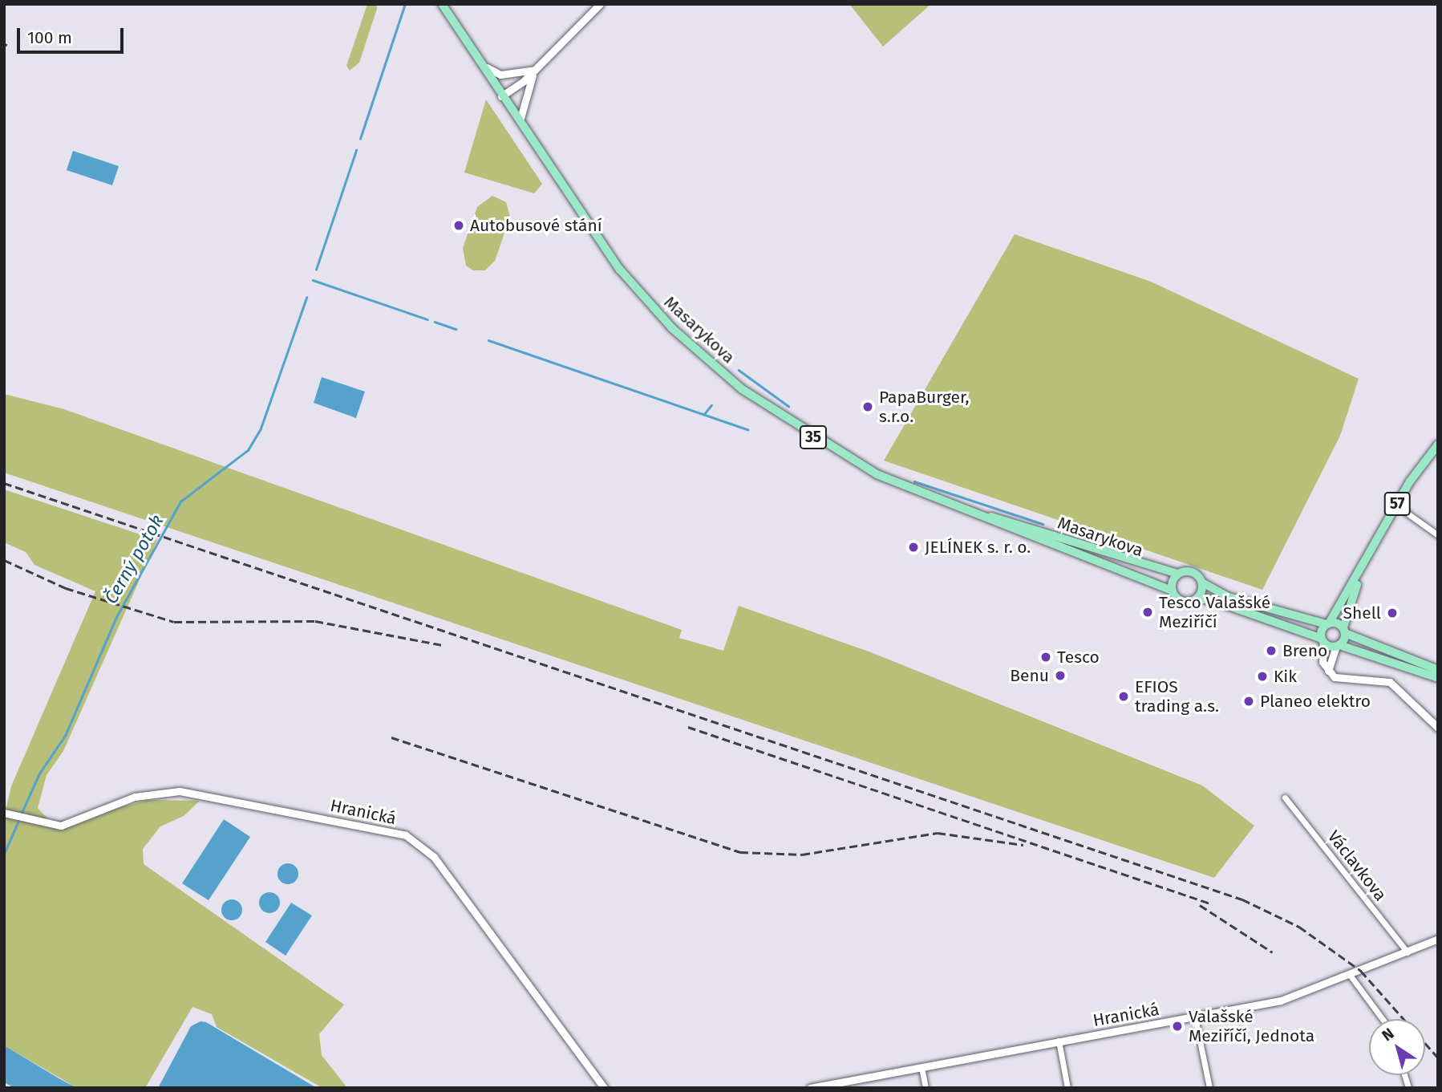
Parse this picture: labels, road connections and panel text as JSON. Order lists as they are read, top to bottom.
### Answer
{
  "streets": {
    "main road": ["Masarykova", "35", "57"],
    "street": ["Hranická", "Václavkova"]
  },
  "crossings": [
    ["Masarykova", "35"],
    ["Masarykova", "57"],
    ["35", "57"],
    ["Hranická", "Václavkova"]
  ],
  "water": ["Černý potok"],
  "places": [
    "Autobusové stání",
    "PapaBurger, s.r.o.",
    "JELÍNEK s. r. o.",
    "Tesco Valašské Meziříčí",
    "Shell",
    "Breno",
    "Tesco",
    "Benu",
    "Kik",
    "EFIOS trading a.s.",
    "Planeo elektro",
    "Valašské Meziříčí, Jednota"
  ],
  "scale_bar": "100 m",
  "north": "top left"
}
